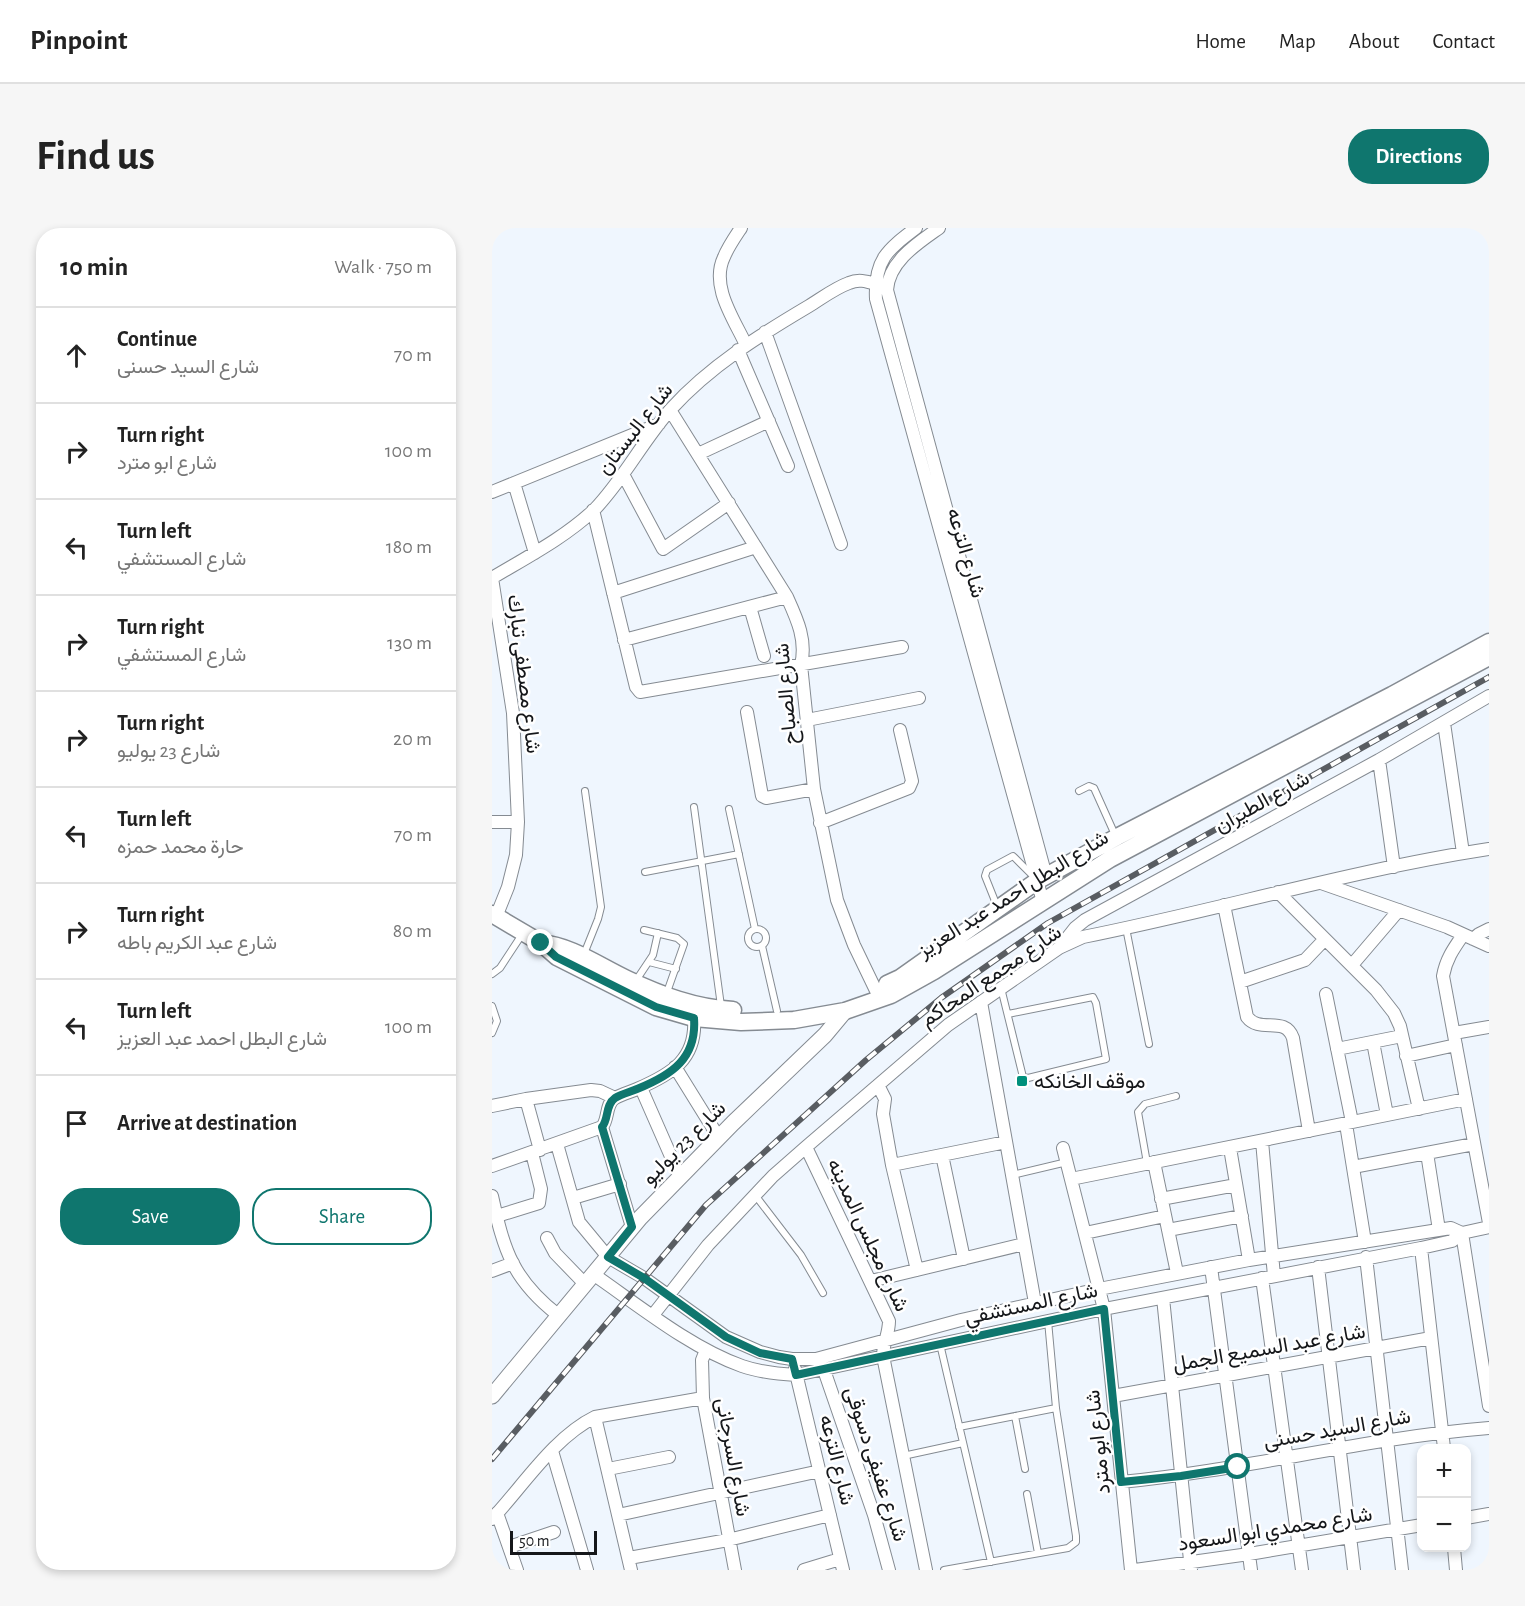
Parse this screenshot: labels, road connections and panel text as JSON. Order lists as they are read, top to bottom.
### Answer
{
  "streets": {
    "main road": ["شارع البطل احمد عبد العزيز"],
    "street": [
      "شارع البستان",
      "شارع الترعه",
      "شارع مصطفى تبارك",
      "شارع الصباح",
      "شارع الطيران",
      "شارع مجمع المحاكم",
      "شارع 23 يوليو",
      "شارع مجلس المدينه",
      "شارع المستشفي",
      "شارع عبد السميع الجمل",
      "شارع السيد حسنى",
      "شارع ابو مترد",
      "شارع السرجانى",
      "شارع عفيفى دسوقى",
      "شارع محمدي ابو السعود"
    ]
  },
  "crossings": [
    ["شارع البستان", "شارع الترعه"],
    ["شارع البستان", "شارع مصطفى تبارك"],
    ["شارع البستان", "شارع الصباح"],
    ["شارع الترعه", "شارع البطل احمد عبد العزيز"],
    ["شارع الترعه", "شارع المستشفي"],
    ["شارع مصطفى تبارك", "شارع البطل احمد عبد العزيز"],
    ["شارع الصباح", "شارع البطل احمد عبد العزيز"],
    ["شارع الطيران", "شارع مجمع المحاكم"],
    ["شارع البطل احمد عبد العزيز", "شارع 23 يوليو"],
    ["شارع مجمع المحاكم", "شارع مجلس المدينه"],
    ["شارع مجمع المحاكم", "شارع المستشفي"],
    ["شارع 23 يوليو", "شارع المستشفي"],
    ["شارع مجلس المدينه", "شارع المستشفي"],
    ["شارع المستشفي", "شارع ابو مترد"],
    ["شارع المستشفي", "شارع السرجانى"],
    ["شارع المستشفي", "شارع عفيفى دسوقى"],
    ["شارع عبد السميع الجمل", "شارع ابو مترد"],
    ["شارع السيد حسنى", "شارع ابو مترد"]
  ],
  "places": {
    "transit": ["موقف الخانكه"]
  },
  "scale_bar": "50 m",
  "page": {
    "header": "Pinpoint",
    "nav": [
      "Home",
      "Map",
      "About",
      "Contact"
    ],
    "buttons": [
      "Directions",
      ["Save", "Share"]
    ],
    "title": "Find us",
    "heading": ["10 min", "Walk · 750 m"],
    "list": [
      ["Continue", "شارع السيد حسنى", "70 m"],
      ["Turn right", "شارع ابو مترد", "100 m"],
      ["Turn left", "شارع المستشفي", "180 m"],
      ["Turn right", "شارع المستشفي", "130 m"],
      ["Turn right", "شارع 23 يوليو", "20 m"],
      ["Turn left", "حارة محمد حمزه", "70 m"],
      ["Turn right", "شارع عبد الكريم باطه", "80 m"],
      ["Turn left", "شارع البطل احمد عبد العزيز", "100 m"],
      "Arrive at destination"
    ],
    "map_buttons": ["+", "−"],
    "scale": "50 m"
  }
}
